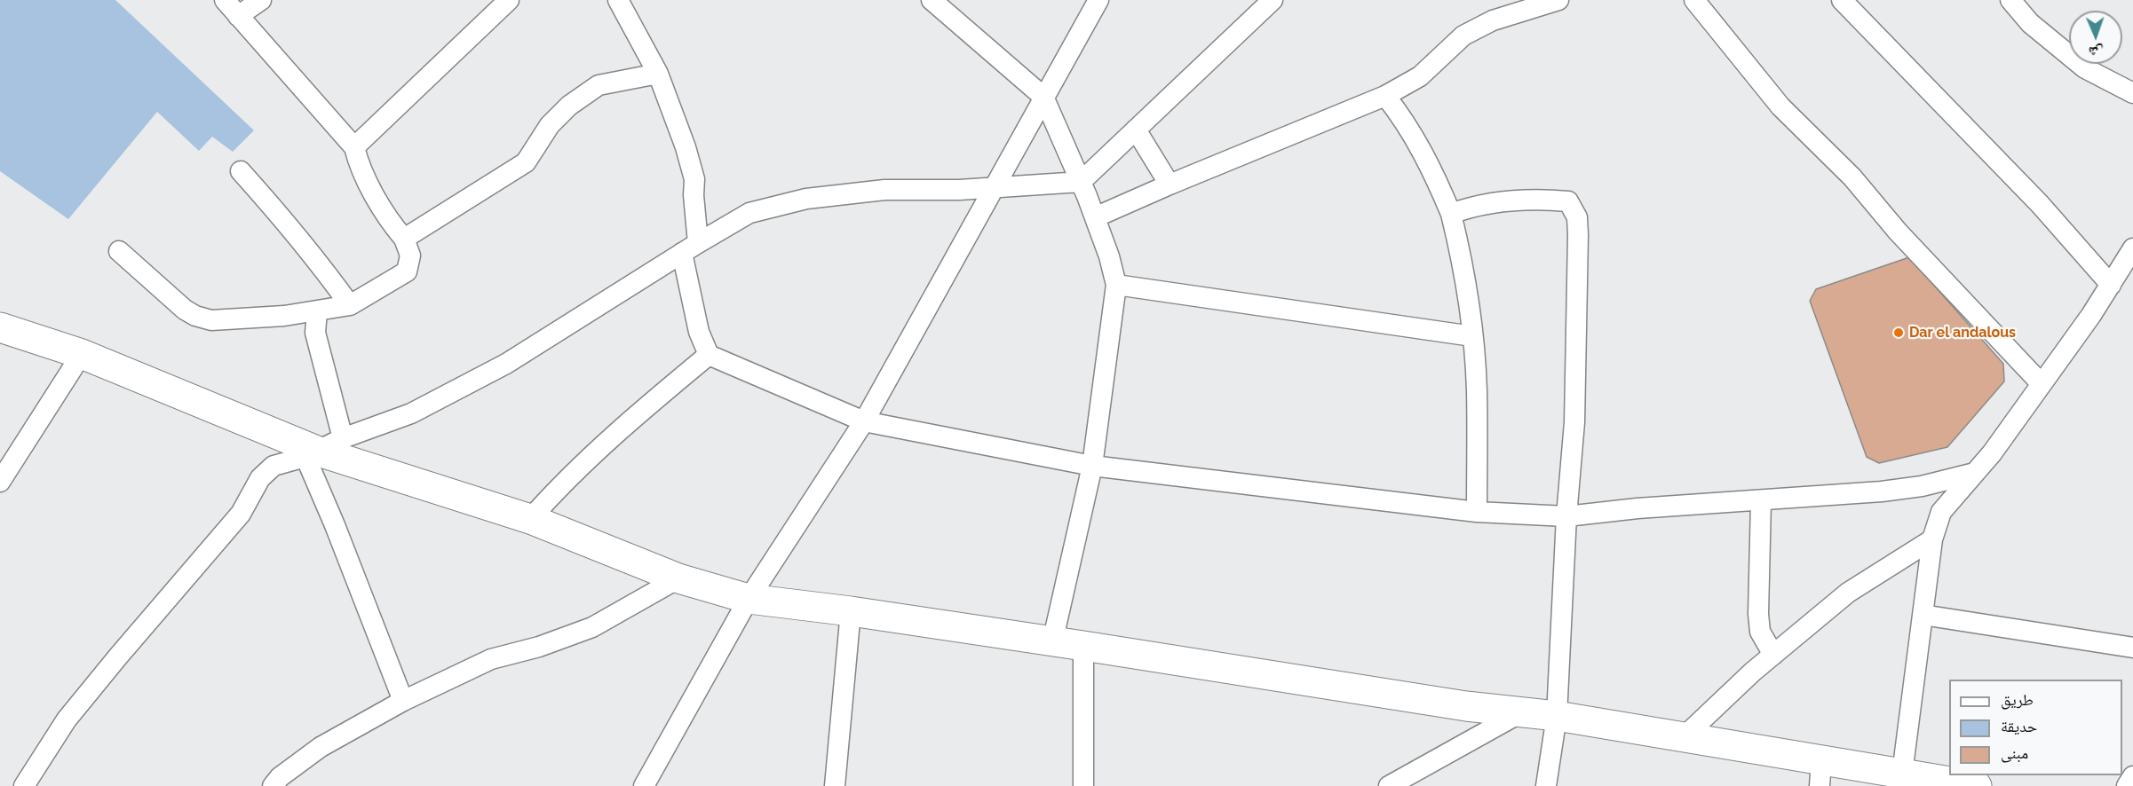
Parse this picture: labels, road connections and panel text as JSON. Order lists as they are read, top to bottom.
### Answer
{
  "places": ["Dar el andalous"],
  "legend": ["طريق", "حديقة", "مبنى"],
  "north": "bottom"
}
